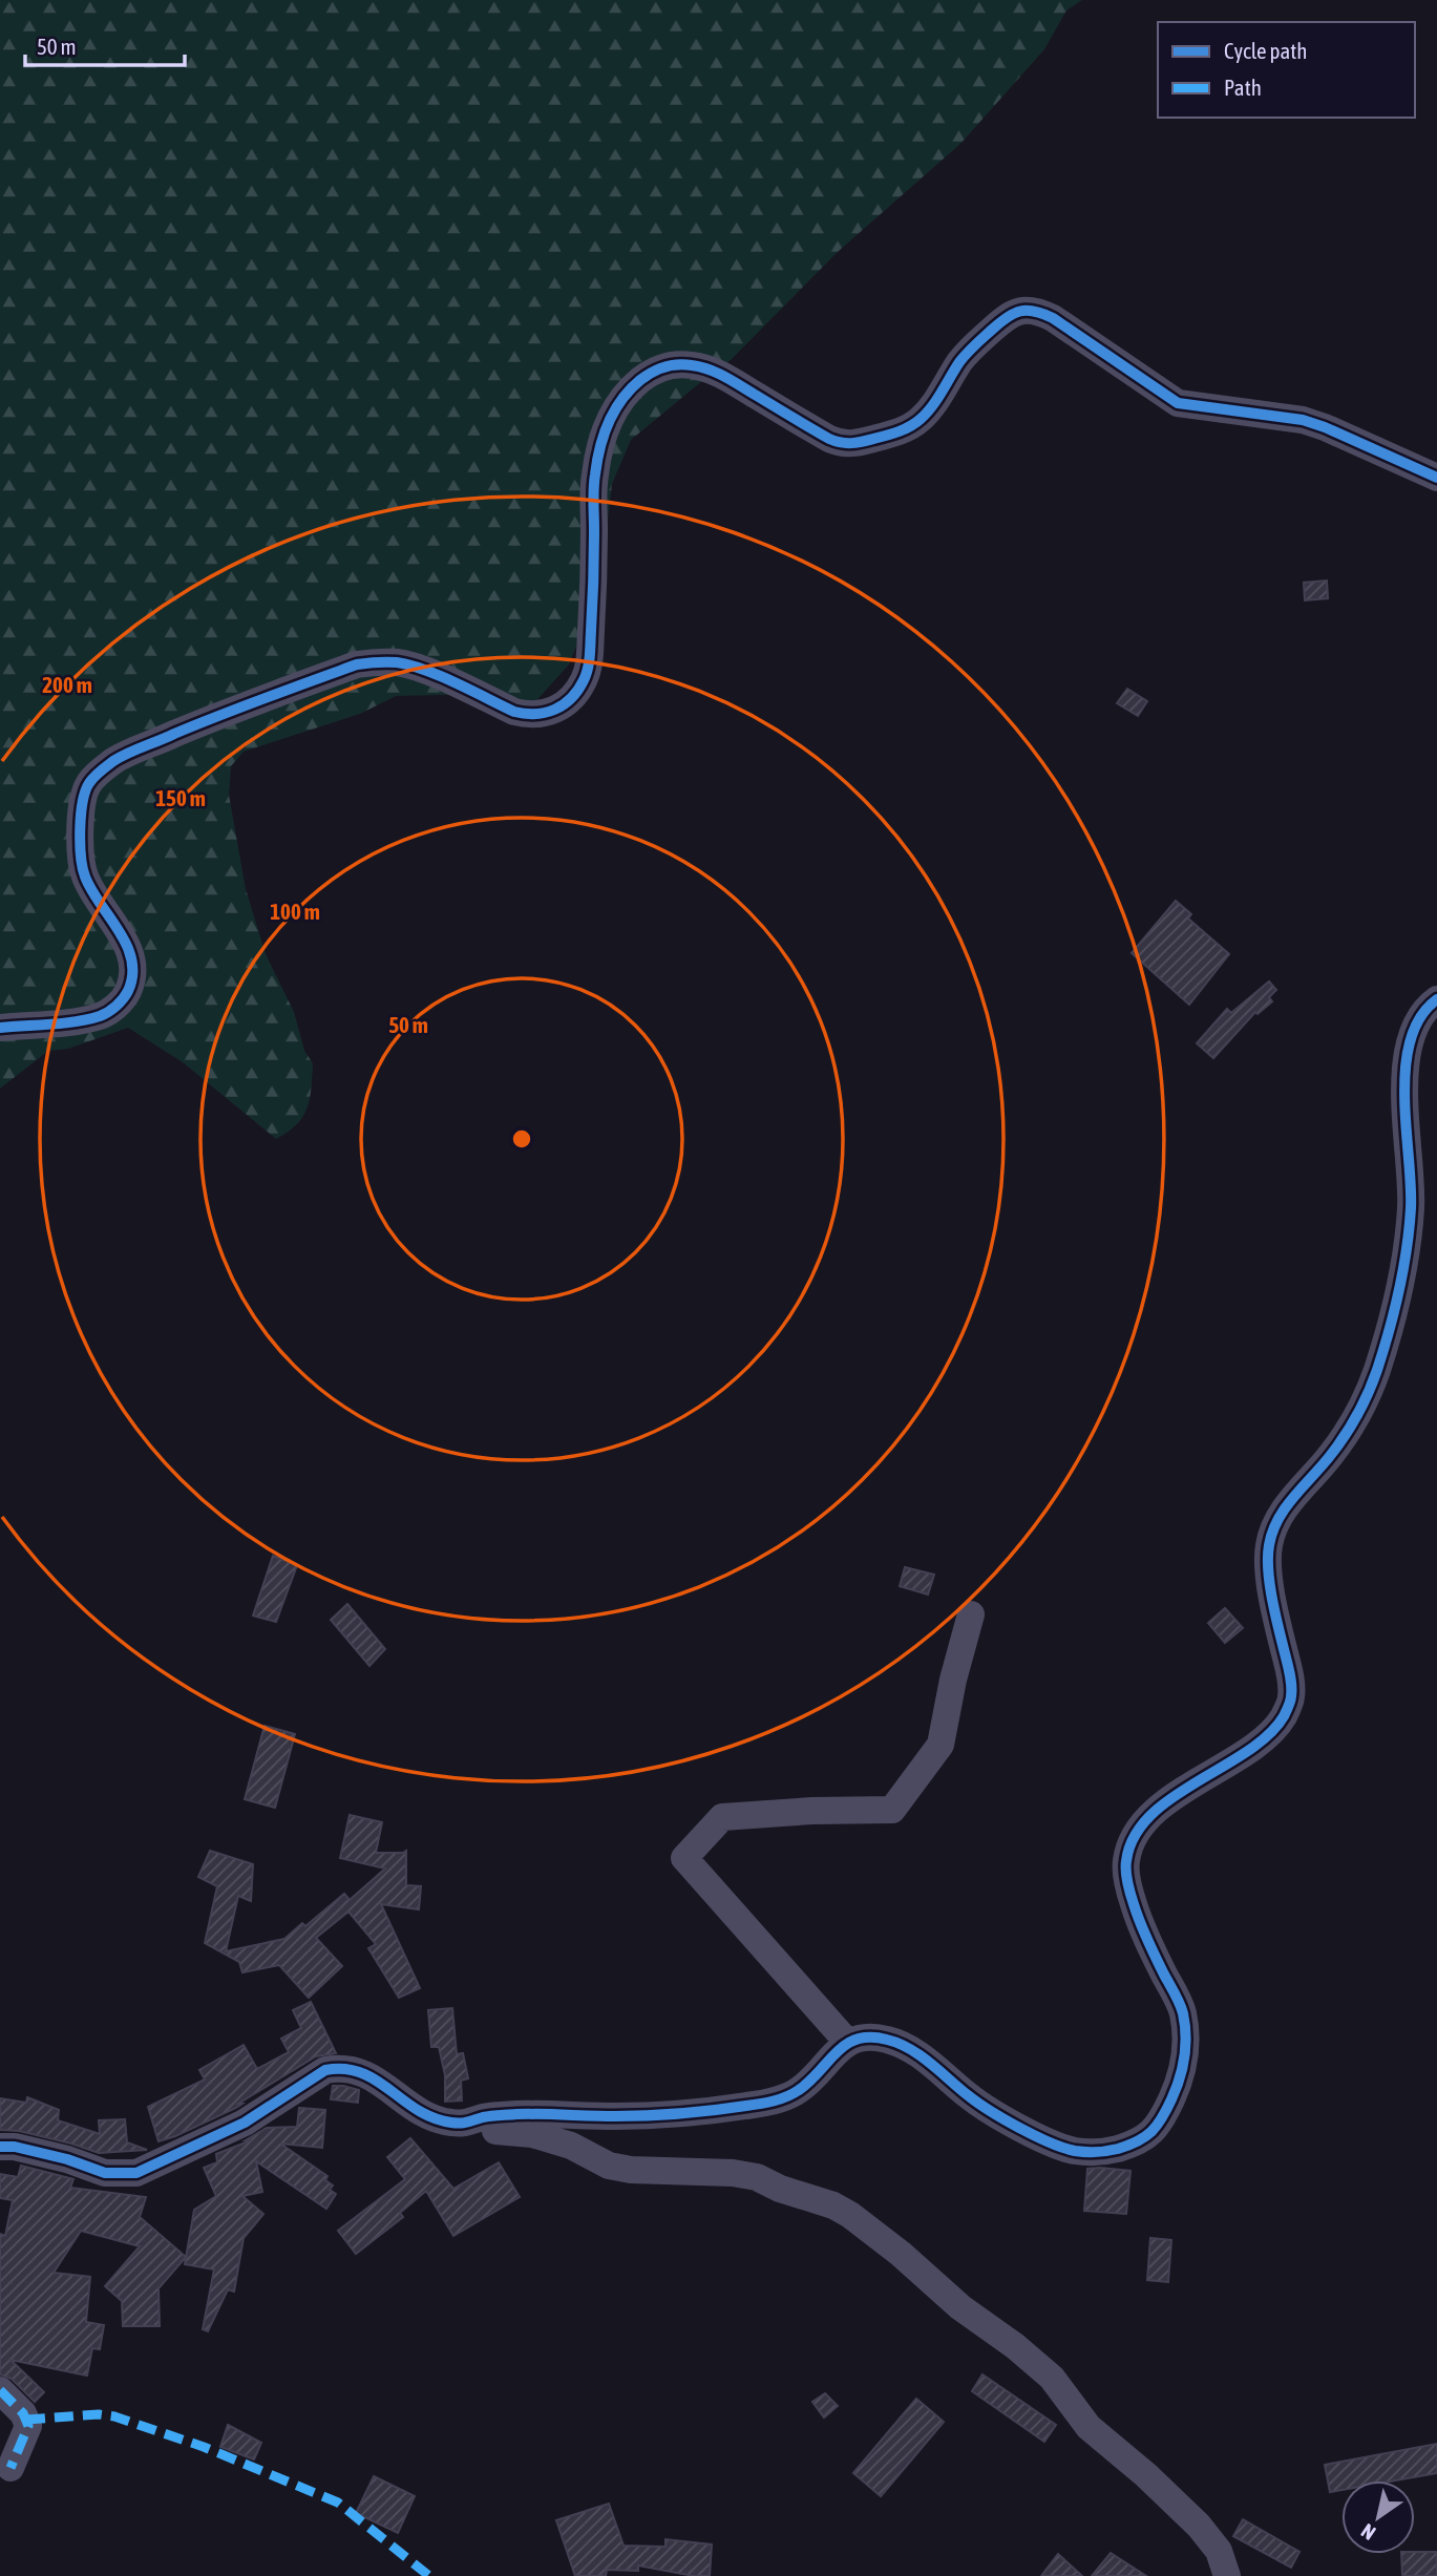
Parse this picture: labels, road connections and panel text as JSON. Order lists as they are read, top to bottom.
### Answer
{
  "legend": ["Cycle path", "Path"],
  "scale_bar": "50 m",
  "north": "bottom left",
  "rings": [
    "200 m",
    "150 m",
    "100 m",
    "50 m"
  ]
}
